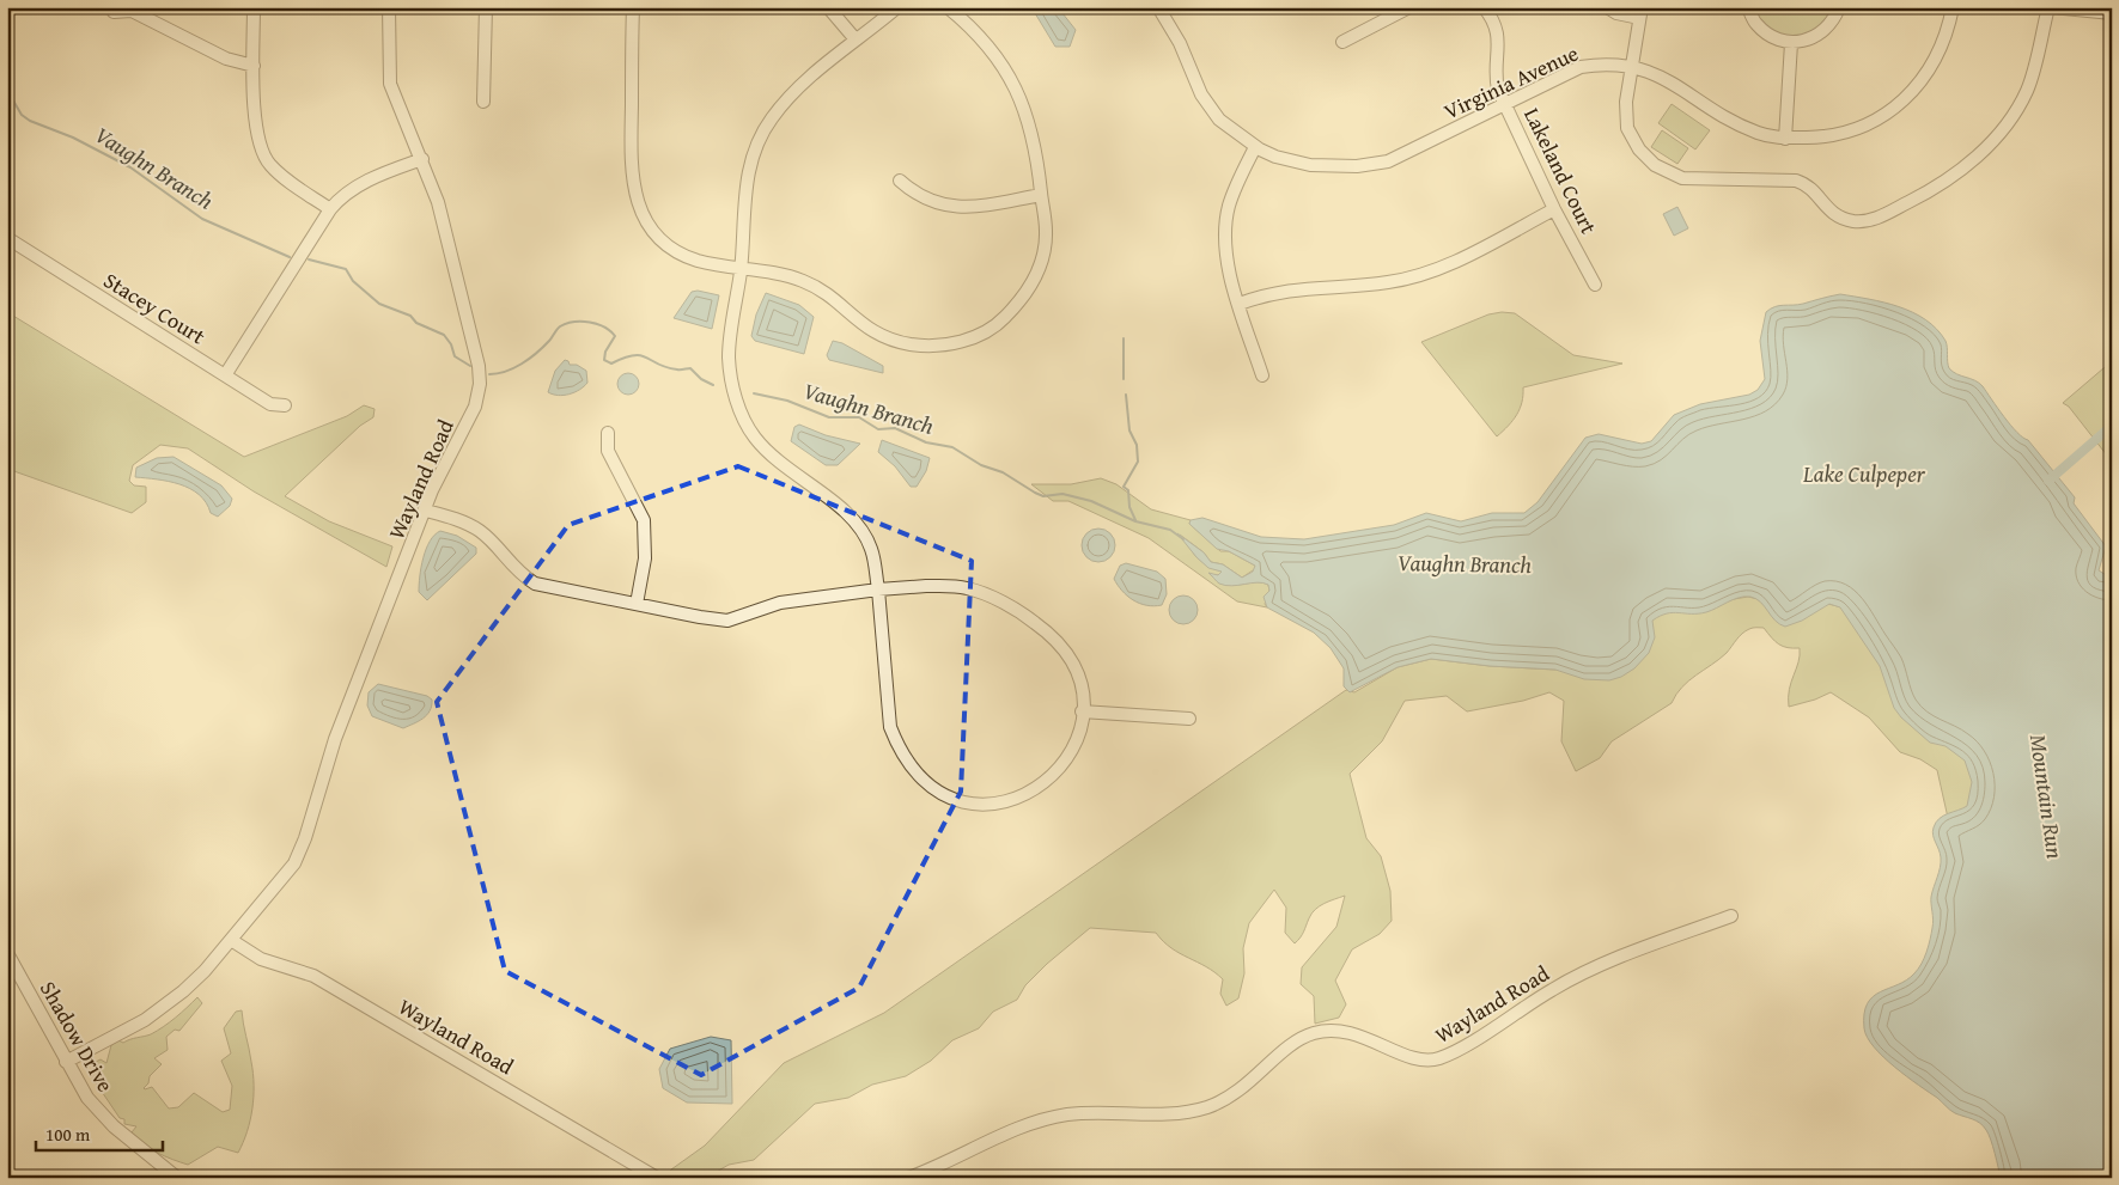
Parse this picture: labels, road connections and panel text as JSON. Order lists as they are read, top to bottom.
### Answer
{
  "streets": {
    "street": [
      "Virginia Avenue",
      "Lakeland Court",
      "Stacey Court",
      "Wayland Road",
      "Shadow Drive"
    ]
  },
  "crossings": [
    ["Virginia Avenue", "Lakeland Court"],
    ["Wayland Road", "Shadow Drive"]
  ],
  "water": ["Vaughn Branch", "Lake Culpeper", "Mountain Run"],
  "scale_bar": "100 m"
}
